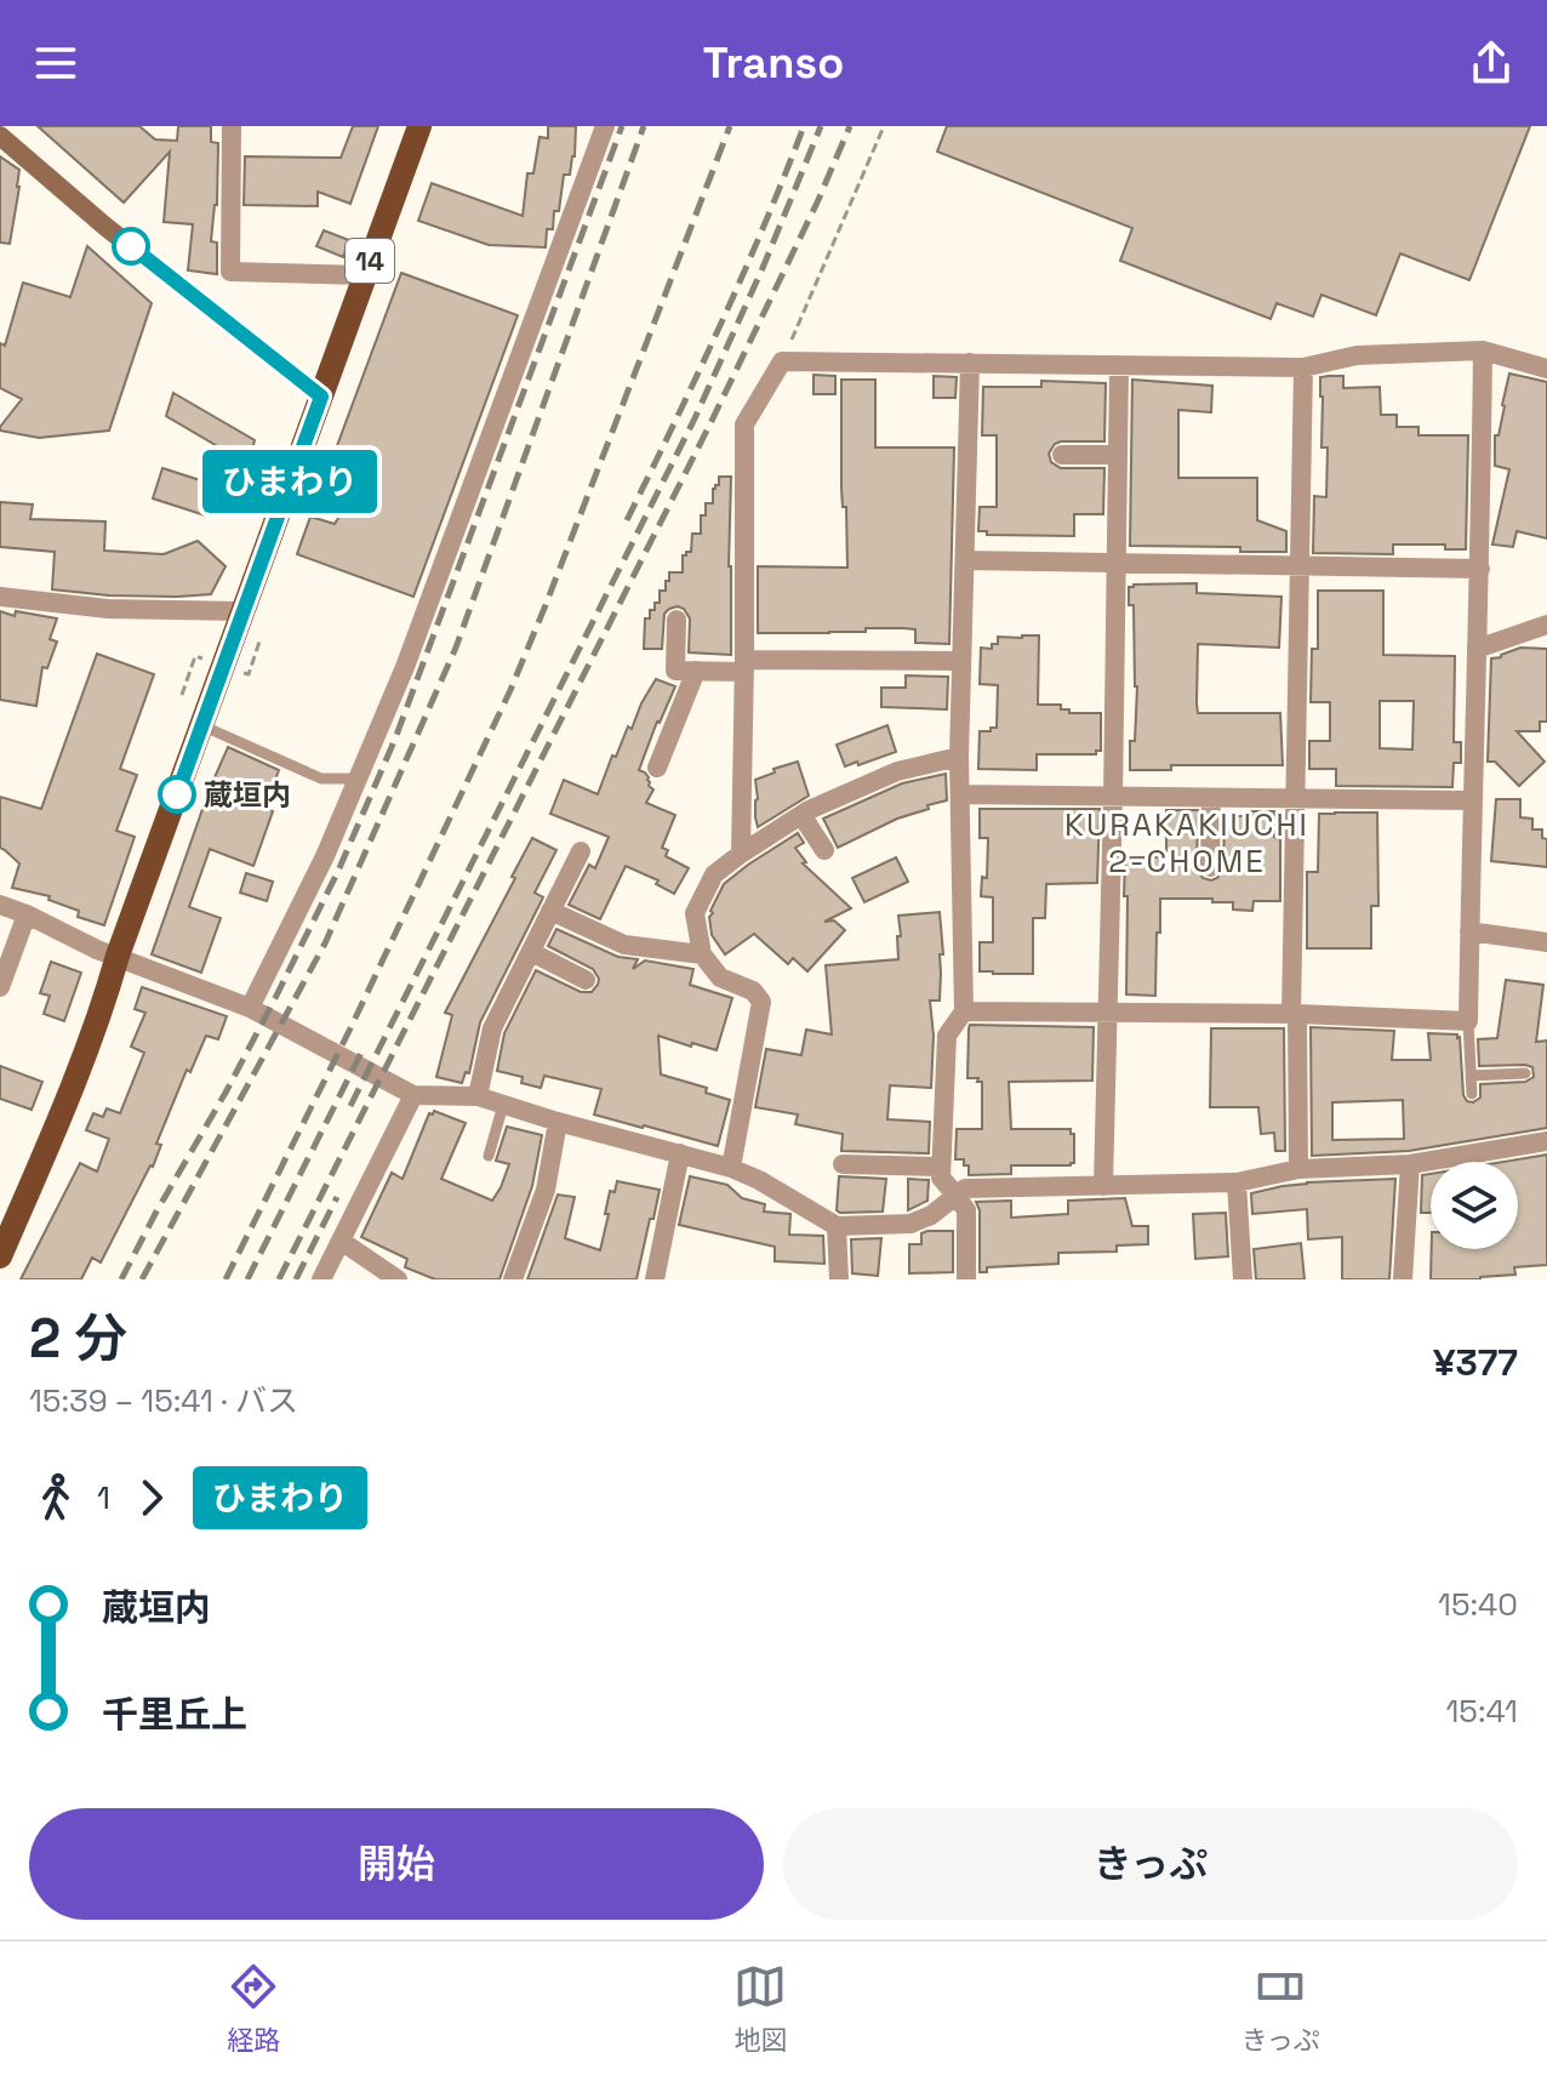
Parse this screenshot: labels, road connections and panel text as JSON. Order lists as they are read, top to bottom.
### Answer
{
  "streets": {
    "main road": ["14"]
  },
  "districts": ["KURAKAKIUCHI 2-CHOME"],
  "places": ["蔵垣内"],
  "lines": ["bus line ひまわり"],
  "page": {
    "header": "Transo",
    "on_map": "ひまわり",
    "heading": ["2 分", "15:39 – 15:41 · バス", "¥377"],
    "legs": ["1", "ひまわり"],
    "list": [
      {
        "name": "蔵垣内",
        "value": "15:40"
      },
      {
        "name": "千里丘上",
        "value": "15:41"
      }
    ],
    "buttons": ["開始", "きっぷ"],
    "tabs": ["経路", "地図", "きっぷ"]
  }
}
